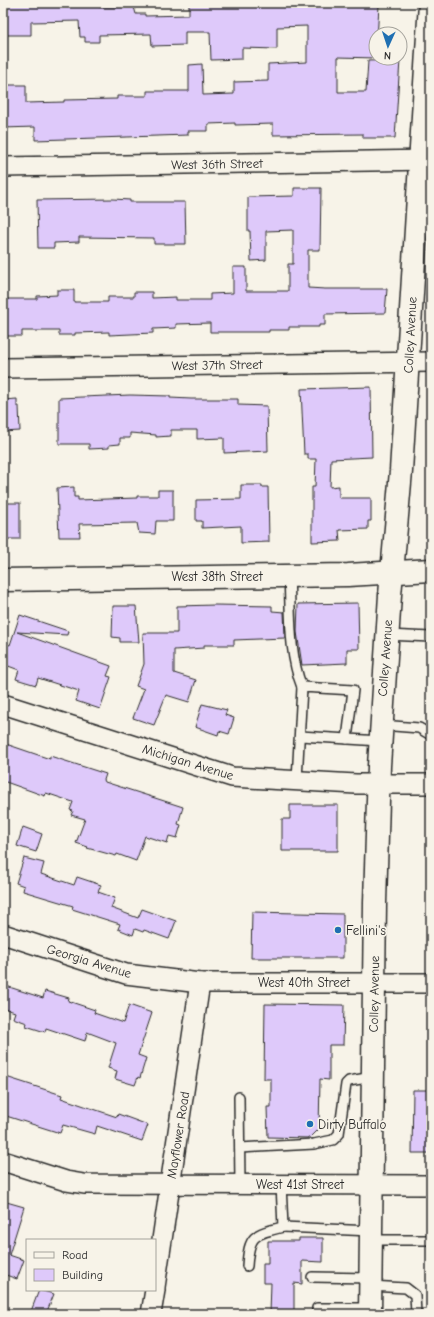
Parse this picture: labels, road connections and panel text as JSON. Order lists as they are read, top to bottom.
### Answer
{
  "streets": {
    "main road": ["Colley Avenue", "West 38th Street"],
    "street": [
      "West 36th Street",
      "West 37th Street",
      "Michigan Avenue",
      "Georgia Avenue",
      "West 40th Street",
      "Mayflower Road",
      "West 41st Street"
    ]
  },
  "crossings": [
    ["West 36th Street", "Colley Avenue"],
    ["Colley Avenue", "West 37th Street"],
    ["Colley Avenue", "West 38th Street"],
    ["Colley Avenue", "Michigan Avenue"],
    ["Colley Avenue", "West 40th Street"],
    ["Colley Avenue", "West 41st Street"],
    ["Georgia Avenue", "West 40th Street"],
    ["Georgia Avenue", "Mayflower Road"],
    ["West 40th Street", "Mayflower Road"],
    ["Mayflower Road", "West 41st Street"]
  ],
  "places": ["Fellini's", "Dirty Buffalo"],
  "legend": ["Road", "Building"],
  "north": "bottom"
}
